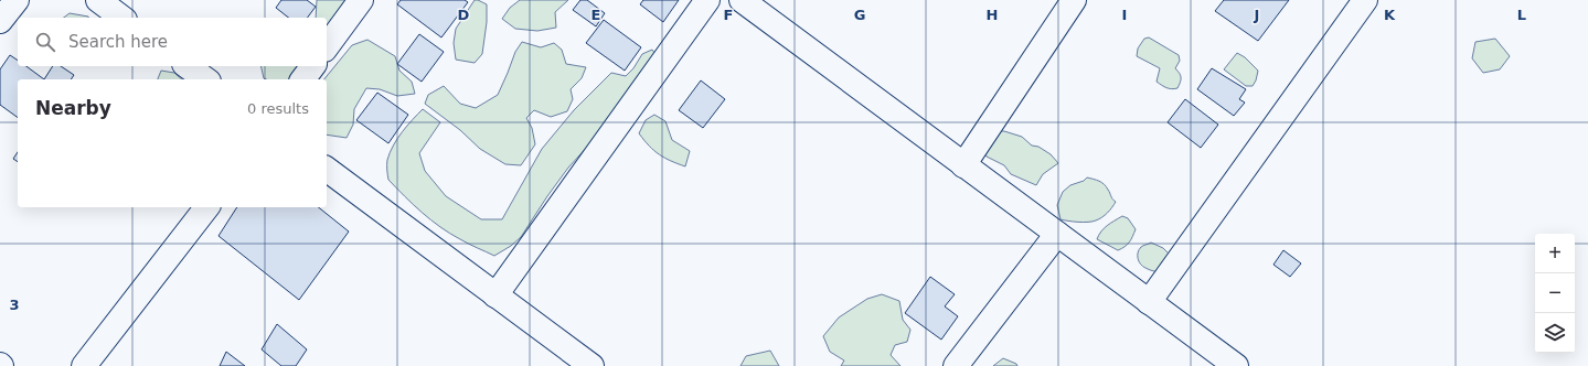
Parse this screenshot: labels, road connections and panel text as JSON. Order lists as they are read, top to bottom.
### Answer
{
  "page": {
    "search": "Search here",
    "heading": ["Nearby", "0 results"],
    "map_buttons": ["+", "−"]
  },
  "grid": {
    "columns": [
      "D",
      "E",
      "F",
      "G",
      "H",
      "I",
      "J",
      "K",
      "L"
    ],
    "rows": ["3"]
  }
}
